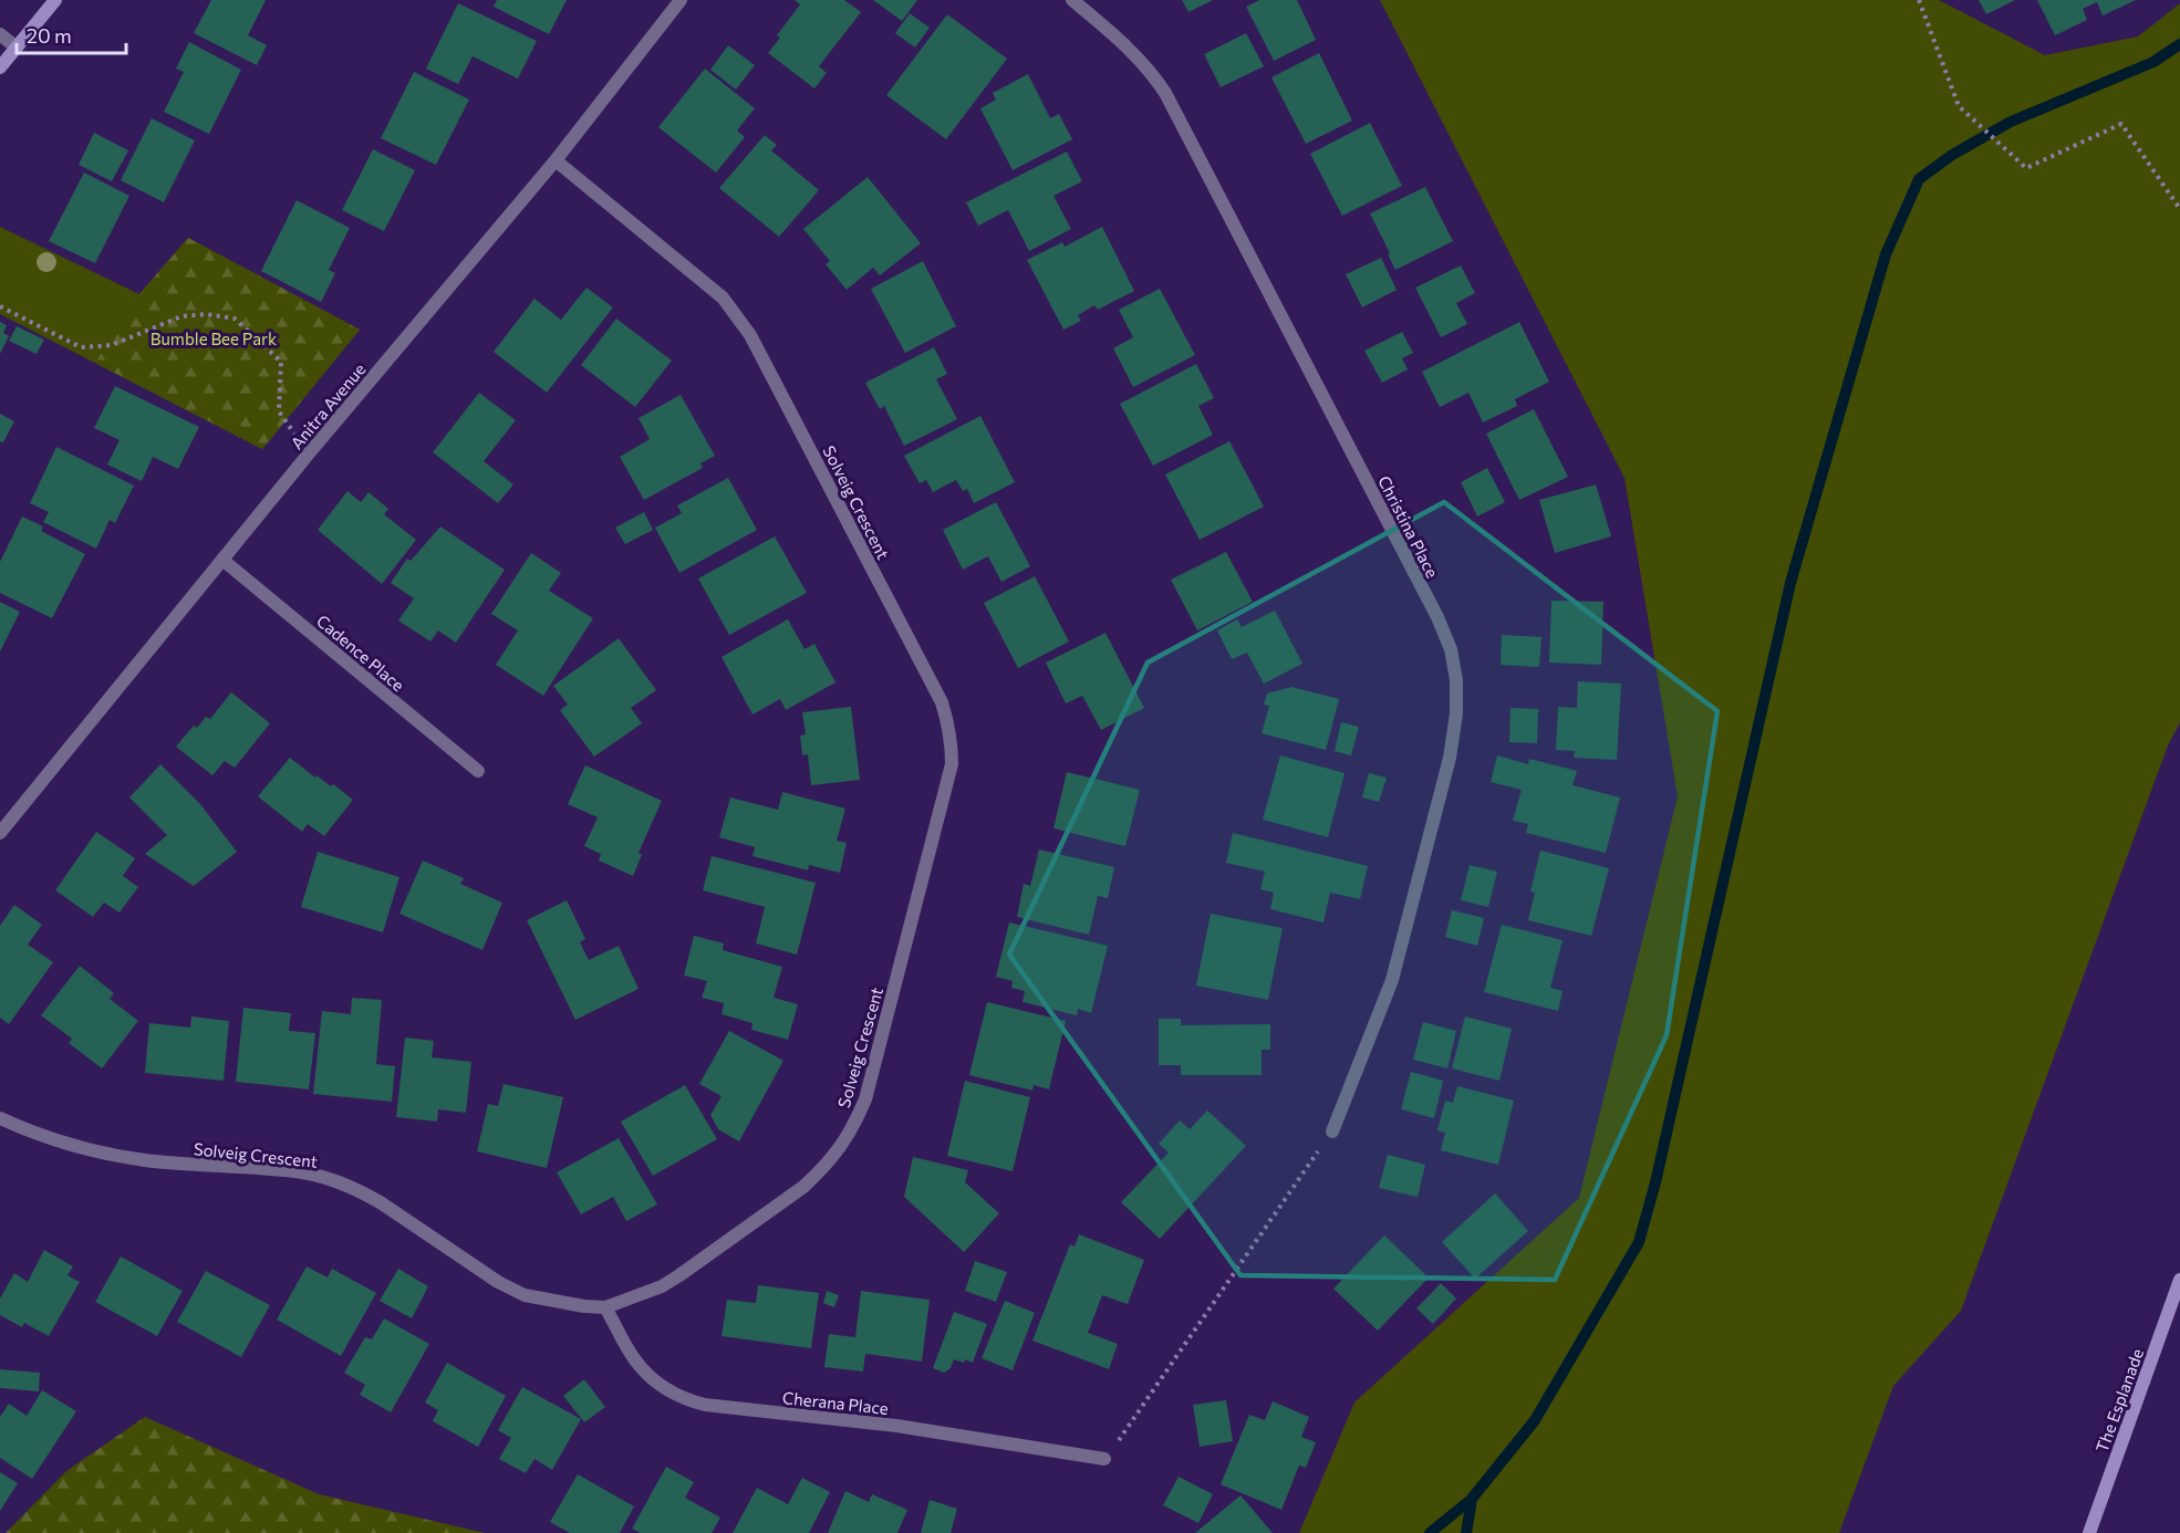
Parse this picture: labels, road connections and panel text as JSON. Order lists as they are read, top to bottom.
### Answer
{
  "streets": {
    "street": [
      "Anitra Avenue",
      "Solveig Crescent",
      "Christina Place",
      "Cadence Place",
      "The Esplanade",
      "Cherana Place"
    ]
  },
  "crossings": [
    ["Anitra Avenue", "Solveig Crescent"],
    ["Anitra Avenue", "Cadence Place"],
    ["Solveig Crescent", "Cherana Place"]
  ],
  "parks": ["Bumble Bee Park"],
  "scale_bar": "20 m"
}
